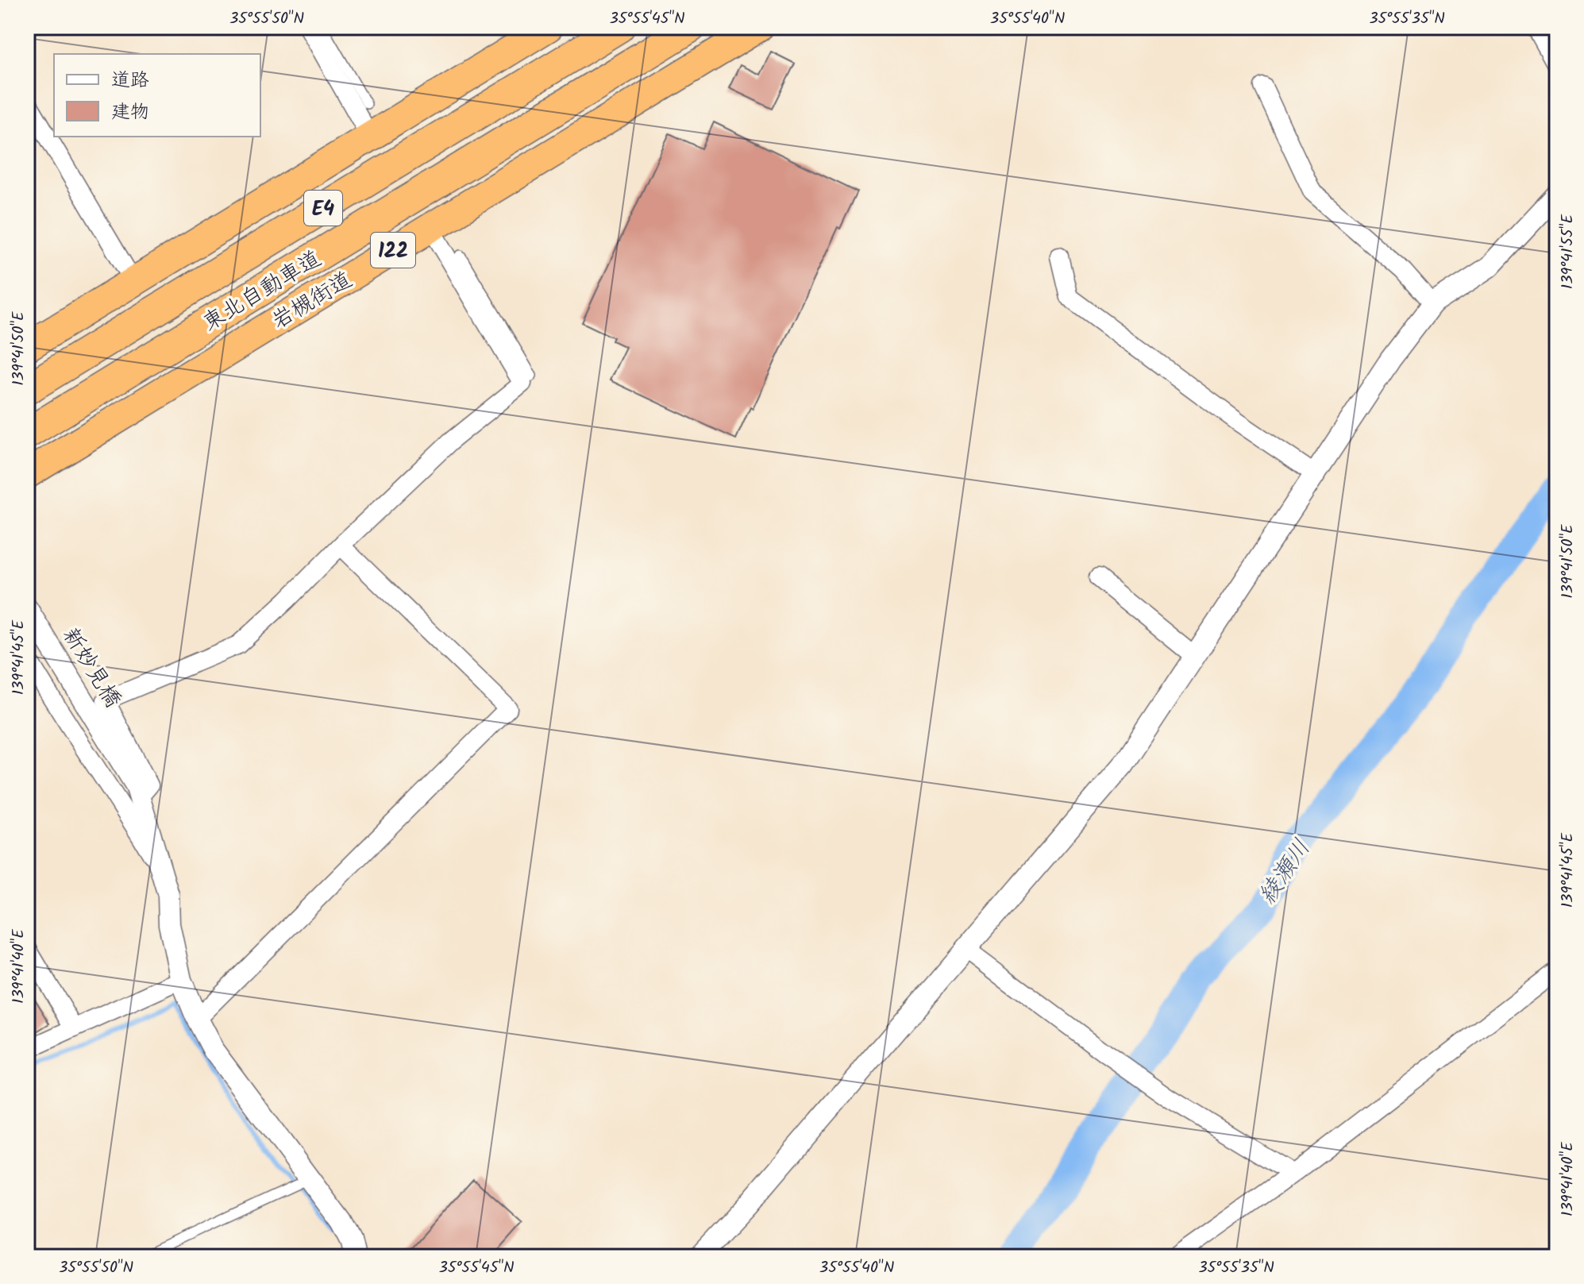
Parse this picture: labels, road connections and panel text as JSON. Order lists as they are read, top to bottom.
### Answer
{
  "streets": {
    "highway": [
      "E4",
      "122",
      "東北自動車道",
      "岩槻街道"
    ],
    "street": ["新妙見橋"]
  },
  "water": ["綾瀬川"],
  "legend": ["道路", "建物"],
  "coordinates": [
    "35°55'50\"N",
    "35°55'45\"N",
    "35°55'40\"N",
    "35°55'35\"N",
    "139°41'55\"E",
    "139°41'50\"E",
    "139°41'45\"E",
    "139°41'40\"E"
  ]
}
